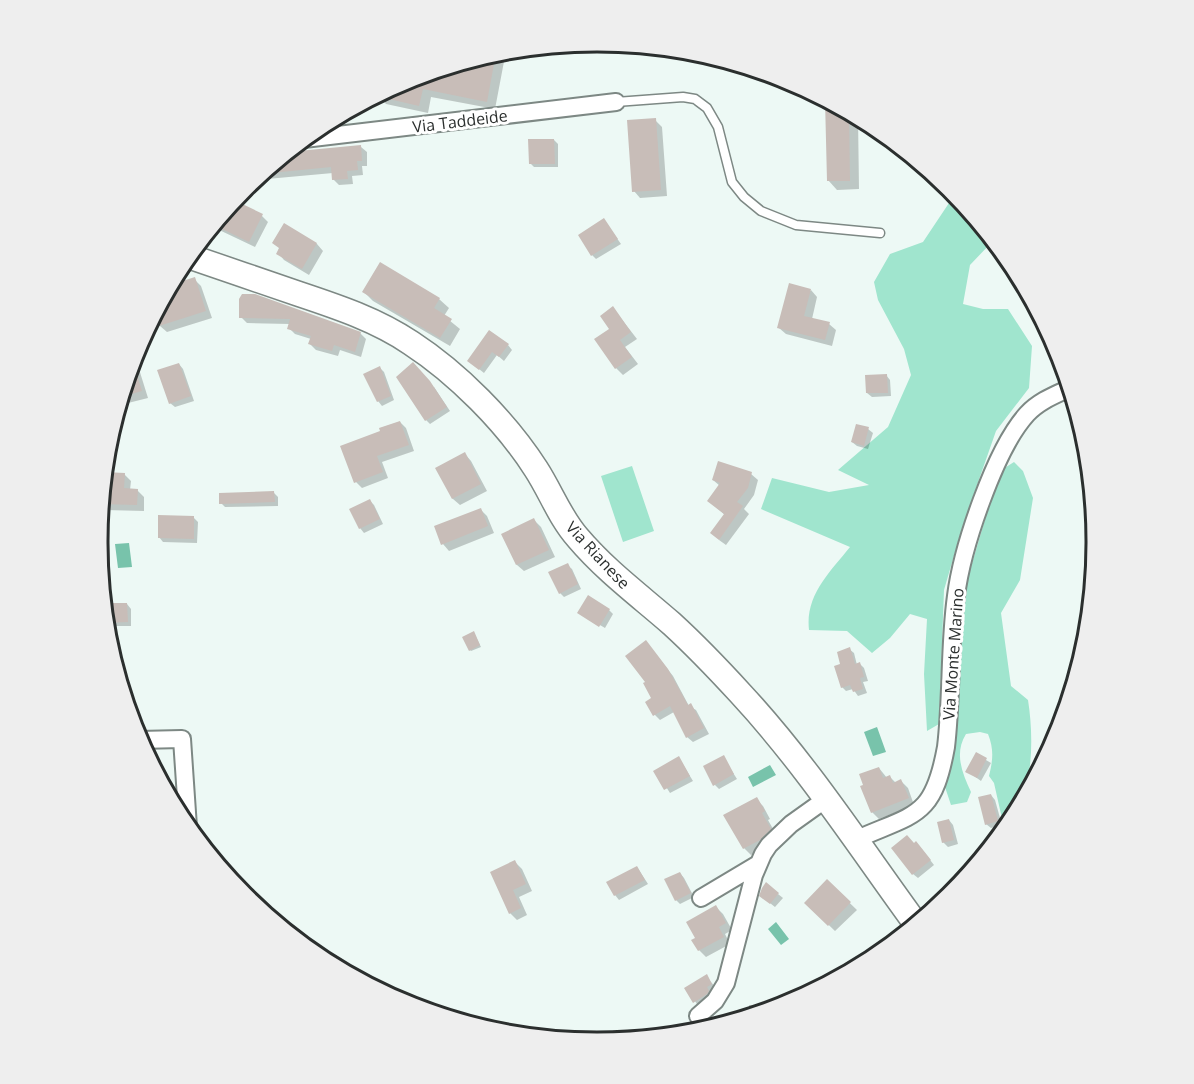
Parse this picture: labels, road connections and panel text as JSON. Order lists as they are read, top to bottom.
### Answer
{
  "streets": {
    "main road": ["Via Rianese"],
    "street": ["Via Taddeide", "Via Monte Marino"]
  },
  "crossings": [
    ["Via Rianese", "Via Monte Marino"]
  ]
}
